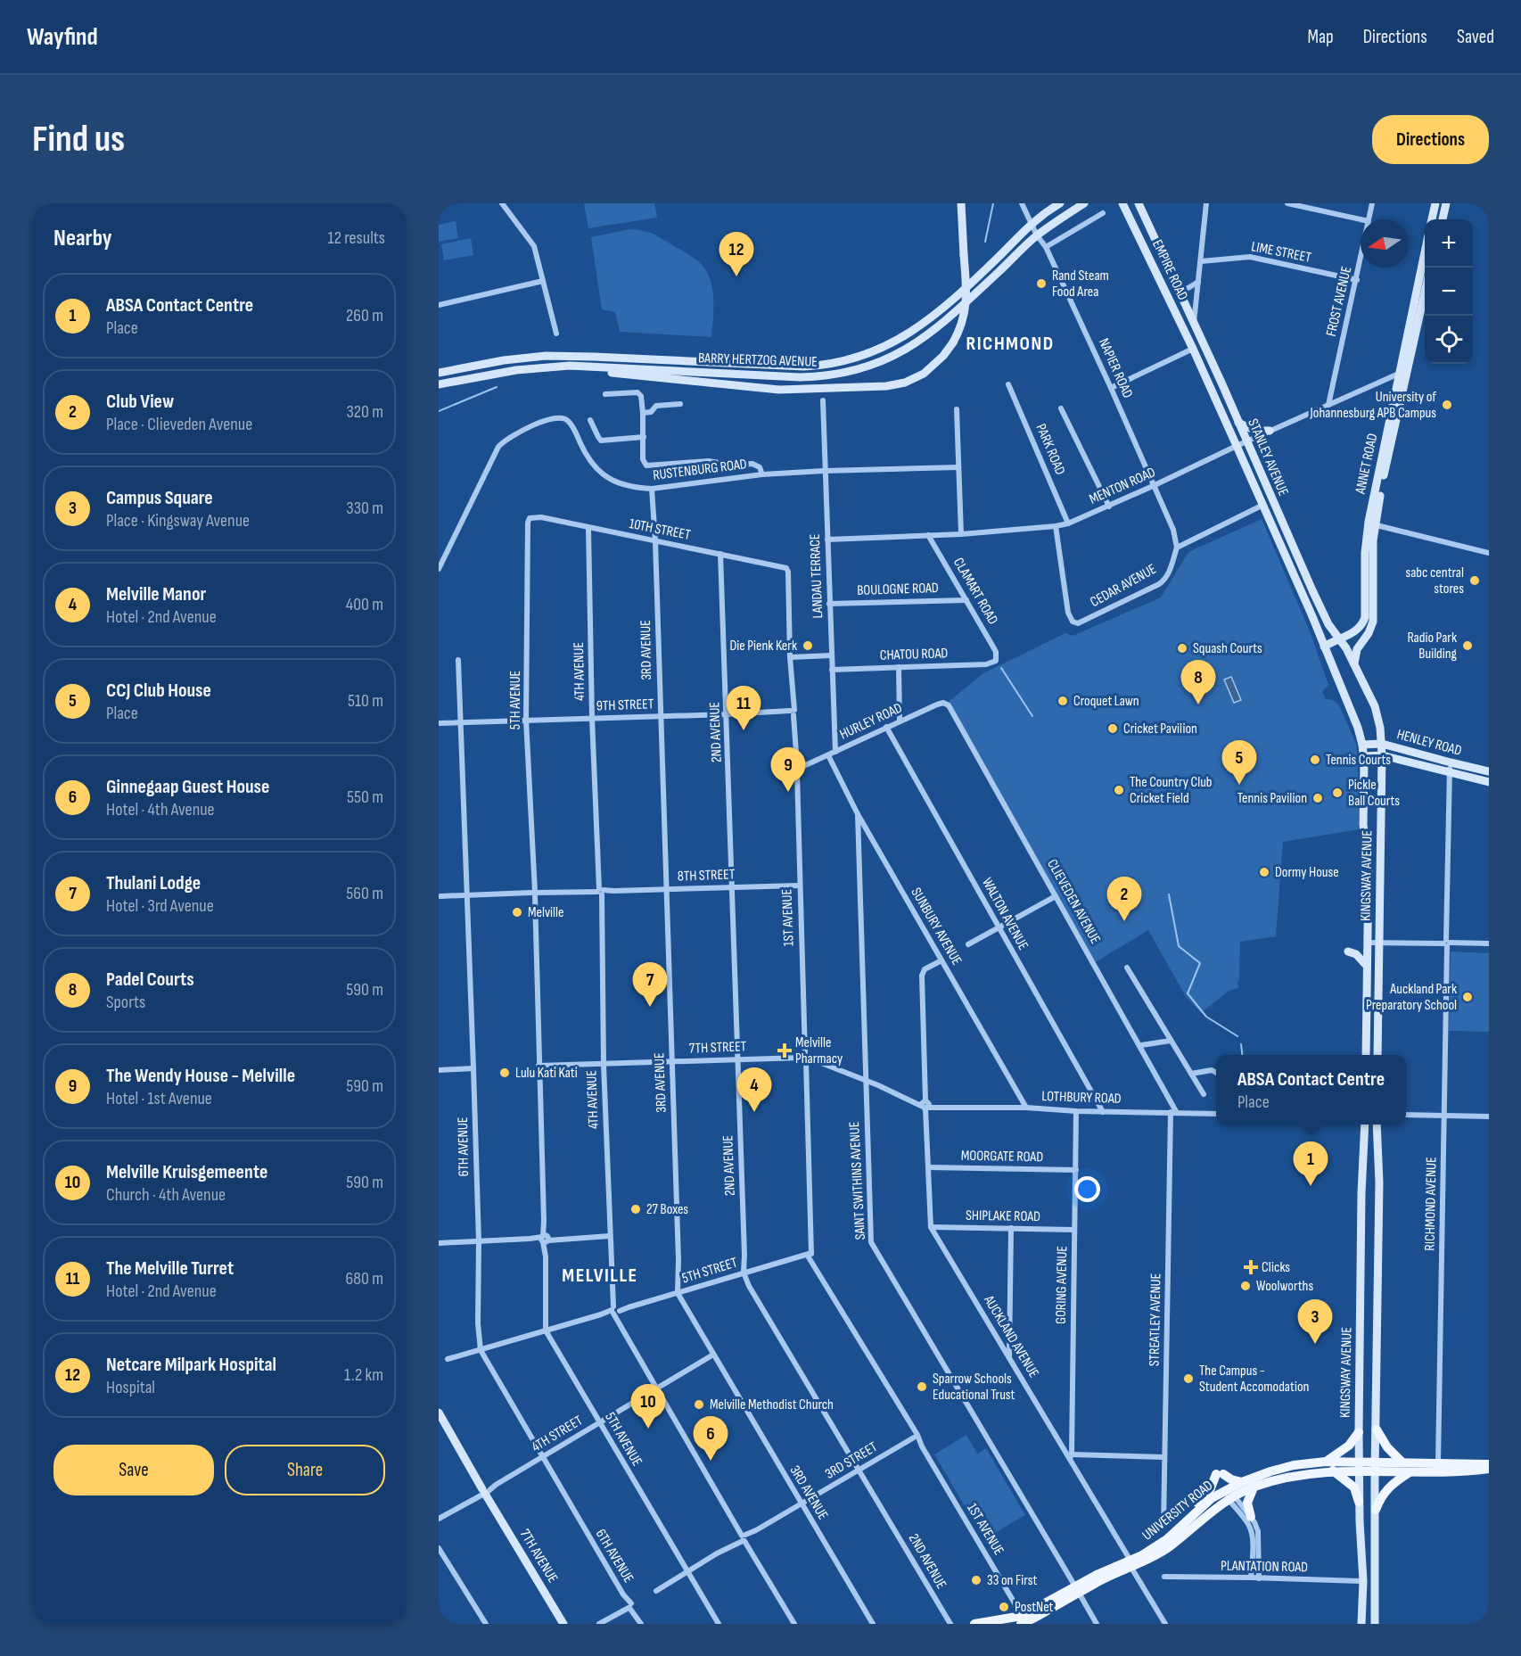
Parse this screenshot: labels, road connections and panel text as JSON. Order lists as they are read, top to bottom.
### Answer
{
  "streets": {
    "main road": [
      "EMPIRE ROAD",
      "BARRY HERTZOG AVENUE",
      "STANLEY AVENUE",
      "ANNET ROAD",
      "HENLEY ROAD",
      "KINGSWAY AVENUE",
      "UNIVERSITY ROAD",
      "7TH AVENUE"
    ],
    "street": [
      "LIME STREET",
      "FROST AVENUE",
      "NAPIER ROAD",
      "PARK ROAD",
      "RUSTENBURG ROAD",
      "MENTON ROAD",
      "10TH STREET",
      "LANDAU TERRACE",
      "CEDAR AVENUE",
      "BOULOGNE ROAD",
      "CLAMART ROAD",
      "3RD AVENUE",
      "CHATOU ROAD",
      "4TH AVENUE",
      "5TH AVENUE",
      "9TH STREET",
      "HURLEY ROAD",
      "2ND AVENUE",
      "8TH STREET",
      "CLIEVEDEN AVENUE",
      "WALTON AVENUE",
      "1ST AVENUE",
      "SUNBURY AVENUE",
      "7TH STREET",
      "LOTHBURY ROAD",
      "6TH AVENUE",
      "MOORGATE ROAD",
      "SAINT SWITHINS AVENUE",
      "RICHMOND AVENUE",
      "SHIPLAKE ROAD",
      "5TH STREET",
      "GORING AVENUE",
      "STREATLEY AVENUE",
      "AUCKLAND AVENUE",
      "4TH STREET",
      "3RD STREET",
      "PLANTATION ROAD"
    ]
  },
  "crossings": [
    ["LIME STREET", "FROST AVENUE"],
    ["EMPIRE ROAD", "STANLEY AVENUE"],
    ["FROST AVENUE", "MENTON ROAD"],
    ["BARRY HERTZOG AVENUE", "NAPIER ROAD"],
    ["NAPIER ROAD", "MENTON ROAD"],
    ["NAPIER ROAD", "CEDAR AVENUE"],
    ["PARK ROAD", "MENTON ROAD"],
    ["STANLEY AVENUE", "ANNET ROAD"],
    ["STANLEY AVENUE", "MENTON ROAD"],
    ["STANLEY AVENUE", "KINGSWAY AVENUE"],
    ["ANNET ROAD", "MENTON ROAD"],
    ["ANNET ROAD", "KINGSWAY AVENUE"],
    ["RUSTENBURG ROAD", "LANDAU TERRACE"],
    ["RUSTENBURG ROAD", "3RD AVENUE"],
    ["MENTON ROAD", "LANDAU TERRACE"],
    ["MENTON ROAD", "CEDAR AVENUE"],
    ["MENTON ROAD", "CLAMART ROAD"],
    ["10TH STREET", "3RD AVENUE"],
    ["10TH STREET", "4TH AVENUE"],
    ["10TH STREET", "5TH AVENUE"],
    ["10TH STREET", "2ND AVENUE"],
    ["10TH STREET", "1ST AVENUE"],
    ["LANDAU TERRACE", "BOULOGNE ROAD"],
    ["LANDAU TERRACE", "CHATOU ROAD"],
    ["LANDAU TERRACE", "HURLEY ROAD"],
    ["BOULOGNE ROAD", "CLAMART ROAD"],
    ["CLAMART ROAD", "CHATOU ROAD"],
    ["3RD AVENUE", "9TH STREET"],
    ["3RD AVENUE", "8TH STREET"],
    ["3RD AVENUE", "7TH STREET"],
    ["3RD AVENUE", "5TH STREET"],
    ["3RD AVENUE", "4TH STREET"],
    ["3RD AVENUE", "3RD STREET"],
    ["4TH AVENUE", "9TH STREET"],
    ["4TH AVENUE", "8TH STREET"],
    ["4TH AVENUE", "7TH STREET"],
    ["4TH AVENUE", "5TH STREET"],
    ["4TH AVENUE", "4TH STREET"],
    ["4TH AVENUE", "3RD STREET"],
    ["5TH AVENUE", "9TH STREET"],
    ["5TH AVENUE", "8TH STREET"],
    ["5TH AVENUE", "7TH STREET"],
    ["5TH AVENUE", "5TH STREET"],
    ["5TH AVENUE", "4TH STREET"],
    ["5TH AVENUE", "3RD STREET"],
    ["9TH STREET", "2ND AVENUE"],
    ["9TH STREET", "1ST AVENUE"],
    ["9TH STREET", "6TH AVENUE"],
    ["HURLEY ROAD", "CLIEVEDEN AVENUE"],
    ["HURLEY ROAD", "WALTON AVENUE"],
    ["HURLEY ROAD", "1ST AVENUE"],
    ["HURLEY ROAD", "SUNBURY AVENUE"],
    ["2ND AVENUE", "8TH STREET"],
    ["2ND AVENUE", "7TH STREET"],
    ["2ND AVENUE", "5TH STREET"],
    ["2ND AVENUE", "3RD STREET"],
    ["HENLEY ROAD", "KINGSWAY AVENUE"],
    ["HENLEY ROAD", "RICHMOND AVENUE"],
    ["8TH STREET", "1ST AVENUE"],
    ["8TH STREET", "6TH AVENUE"],
    ["KINGSWAY AVENUE", "UNIVERSITY ROAD"],
    ["KINGSWAY AVENUE", "PLANTATION ROAD"],
    ["CLIEVEDEN AVENUE", "LOTHBURY ROAD"],
    ["CLIEVEDEN AVENUE", "STREATLEY AVENUE"],
    ["WALTON AVENUE", "LOTHBURY ROAD"],
    ["1ST AVENUE", "7TH STREET"],
    ["1ST AVENUE", "LOTHBURY ROAD"],
    ["1ST AVENUE", "5TH STREET"],
    ["1ST AVENUE", "3RD STREET"],
    ["1ST AVENUE", "UNIVERSITY ROAD"],
    ["SUNBURY AVENUE", "LOTHBURY ROAD"],
    ["SUNBURY AVENUE", "SAINT SWITHINS AVENUE"],
    ["SUNBURY AVENUE", "AUCKLAND AVENUE"],
    ["7TH STREET", "LOTHBURY ROAD"],
    ["LOTHBURY ROAD", "SAINT SWITHINS AVENUE"],
    ["LOTHBURY ROAD", "GORING AVENUE"],
    ["LOTHBURY ROAD", "STREATLEY AVENUE"],
    ["LOTHBURY ROAD", "AUCKLAND AVENUE"],
    ["6TH AVENUE", "5TH STREET"],
    ["6TH AVENUE", "4TH STREET"],
    ["MOORGATE ROAD", "GORING AVENUE"],
    ["MOORGATE ROAD", "AUCKLAND AVENUE"],
    ["SAINT SWITHINS AVENUE", "UNIVERSITY ROAD"],
    ["RICHMOND AVENUE", "UNIVERSITY ROAD"],
    ["SHIPLAKE ROAD", "GORING AVENUE"],
    ["SHIPLAKE ROAD", "AUCKLAND AVENUE"],
    ["GORING AVENUE", "AUCKLAND AVENUE"],
    ["AUCKLAND AVENUE", "UNIVERSITY ROAD"],
    ["4TH STREET", "7TH AVENUE"]
  ],
  "districts": ["RICHMOND", "MELVILLE"],
  "places": {
    "other": [
      "Rand Steam Food Area",
      "University of Johannesburg APB Campus",
      "sabc central stores",
      "Die Pienk Kerk",
      "Radio Park Building",
      "Squash Courts",
      "Croquet Lawn",
      "Cricket Pavilion",
      "Tennis Courts",
      "The Country Club Cricket Field",
      "Pickle Ball Courts",
      "Tennis Pavilion",
      "Dormy House",
      "Melville",
      "Auckland Park Preparatory School",
      "Lulu Kati Kati",
      "27 Boxes",
      "Woolworths",
      "The Campus - Student Accomodation",
      "Sparrow Schools Educational Trust",
      "Melville Methodist Church",
      "33 on First",
      "PostNet"
    ],
    "health": ["Melville Pharmacy", "Clicks"]
  },
  "north": "left",
  "page": {
    "header": "Wayfind",
    "nav": ["Map", "Directions", "Saved"],
    "buttons": [
      "Directions",
      ["Save", "Share"]
    ],
    "title": "Find us",
    "heading": ["Nearby", "12 results"],
    "map_buttons": ["+", "−"],
    "pins": [
      "12",
      "8",
      "11",
      "5",
      "9",
      "2",
      "7",
      "4",
      "1",
      "3",
      "10",
      "6"
    ],
    "list": [
      {
        "mark": "1",
        "name": "ABSA Contact Centre",
        "note": "Place",
        "value": "260 m"
      },
      {
        "mark": "2",
        "name": "Club View",
        "note": "Place · Clieveden Avenue",
        "value": "320 m"
      },
      {
        "mark": "3",
        "name": "Campus Square",
        "note": "Place · Kingsway Avenue",
        "value": "330 m"
      },
      {
        "mark": "4",
        "name": "Melville Manor",
        "note": "Hotel · 2nd Avenue",
        "value": "400 m"
      },
      {
        "mark": "5",
        "name": "CCJ Club House",
        "note": "Place",
        "value": "510 m"
      },
      {
        "mark": "6",
        "name": "Ginnegaap Guest House",
        "note": "Hotel · 4th Avenue",
        "value": "550 m"
      },
      {
        "mark": "7",
        "name": "Thulani Lodge",
        "note": "Hotel · 3rd Avenue",
        "value": "560 m"
      },
      {
        "mark": "8",
        "name": "Padel Courts",
        "note": "Sports",
        "value": "590 m"
      },
      {
        "mark": "9",
        "name": "The Wendy House - Melville",
        "note": "Hotel · 1st Avenue",
        "value": "590 m"
      },
      {
        "mark": "10",
        "name": "Melville Kruisgemeente",
        "note": "Church · 4th Avenue",
        "value": "590 m"
      },
      {
        "mark": "11",
        "name": "The Melville Turret",
        "note": "Hotel · 2nd Avenue",
        "value": "680 m"
      },
      {
        "mark": "12",
        "name": "Netcare Milpark Hospital",
        "note": "Hospital",
        "value": "1.2 km"
      }
    ],
    "popup": ["ABSA Contact Centre", "Place"]
  }
}
